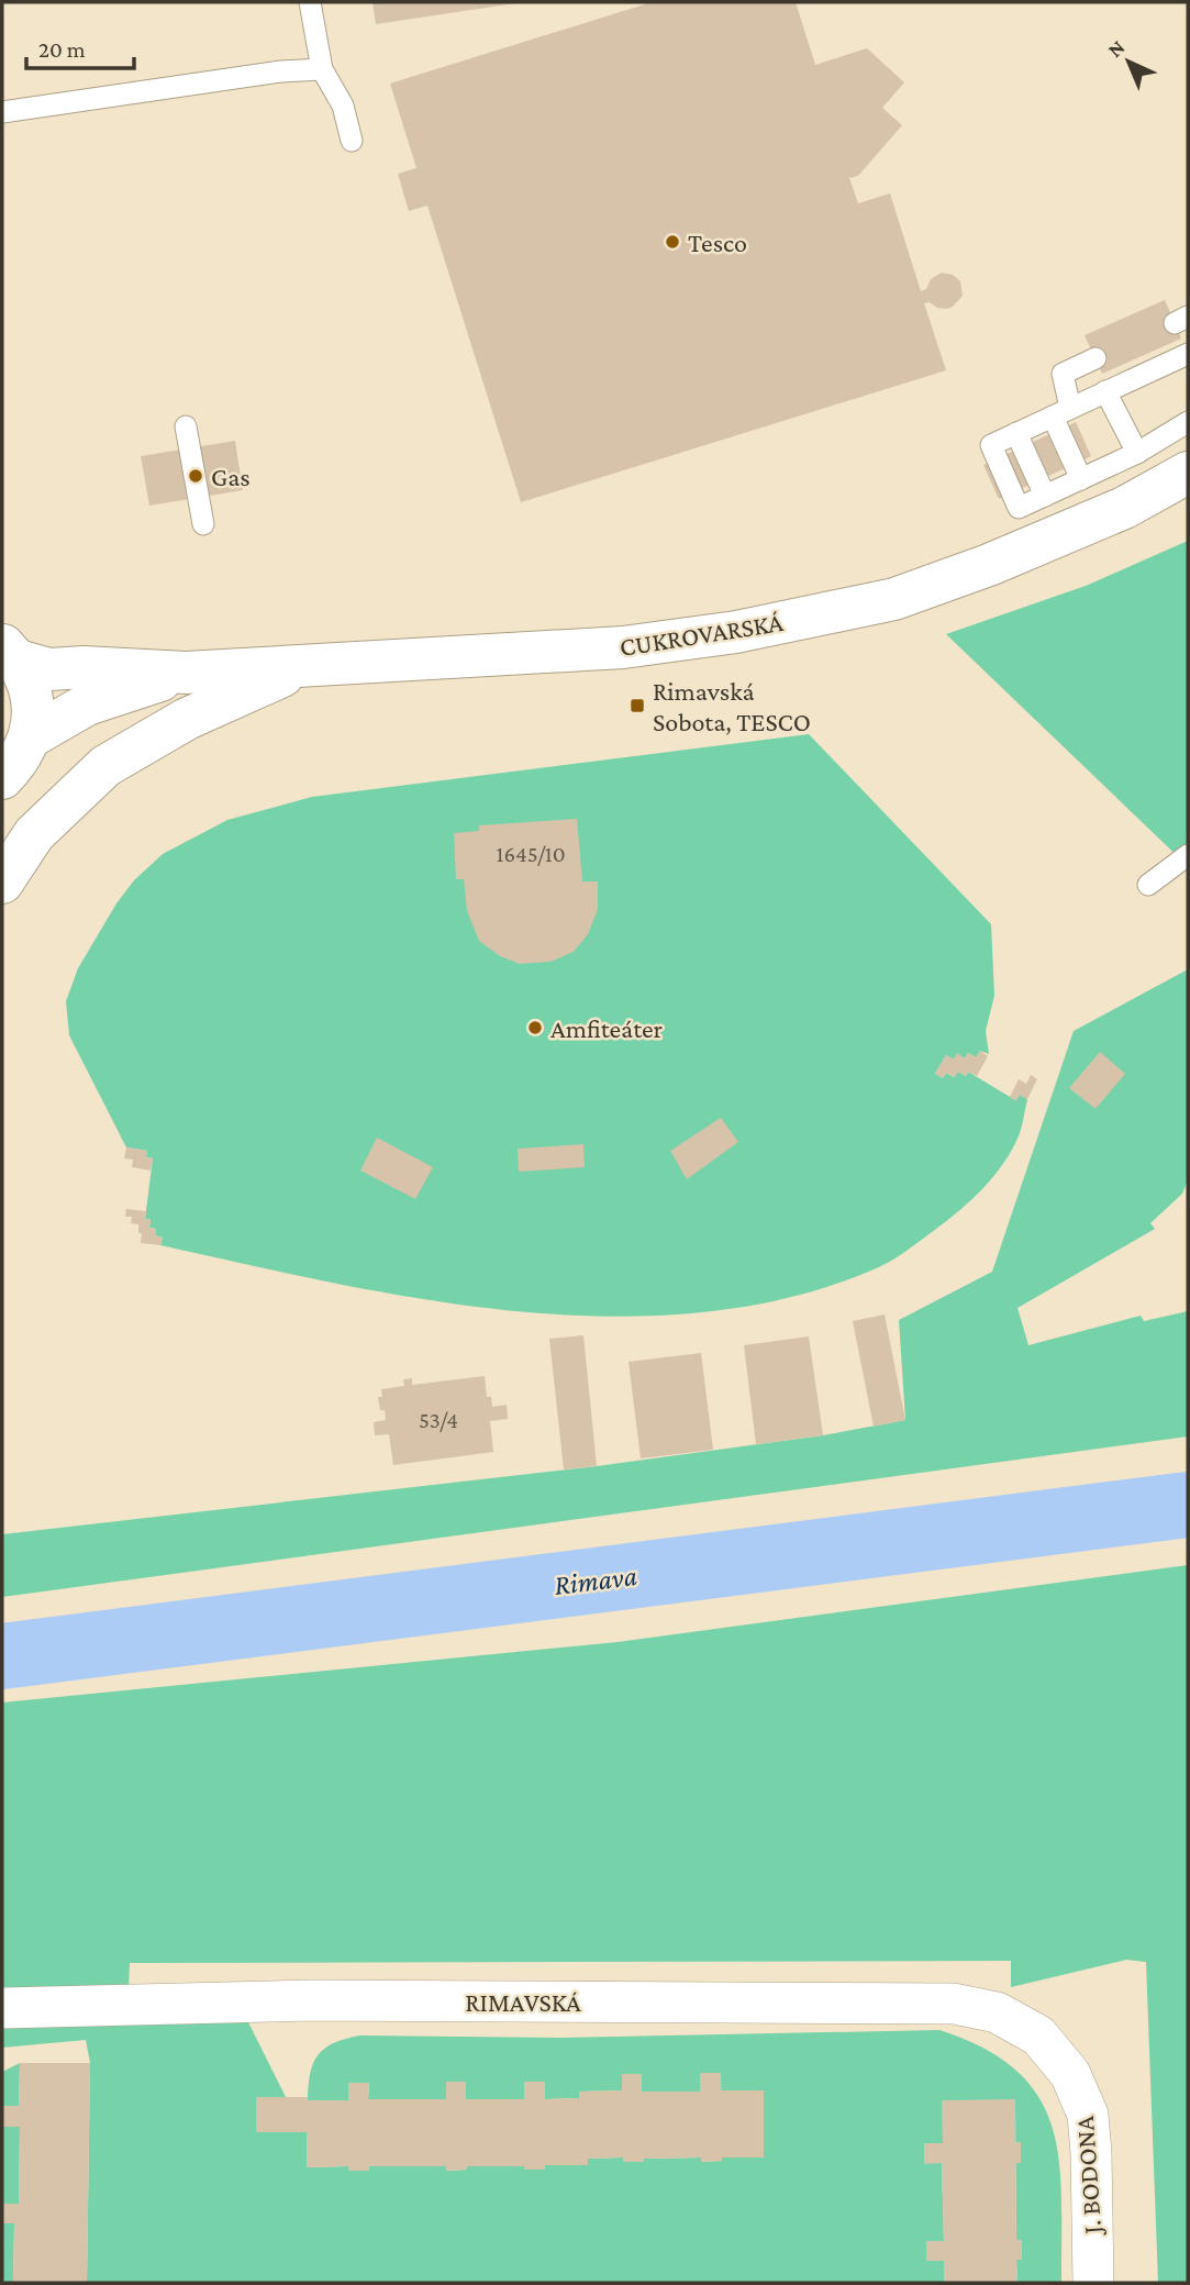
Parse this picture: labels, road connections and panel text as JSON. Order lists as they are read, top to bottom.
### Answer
{
  "streets": {
    "main road": ["CUKROVARSKÁ"],
    "street": ["RIMAVSKÁ", "J. BODONA"]
  },
  "crossings": [
    ["RIMAVSKÁ", "J. BODONA"]
  ],
  "water": ["Rimava"],
  "places": {
    "other": ["Tesco", "Gas", "Amfiteáter"],
    "transit": ["Rimavská Sobota, TESCO"]
  },
  "house_numbers": ["1645/10", "53/4"],
  "scale_bar": "20 m",
  "north": "top left"
}
